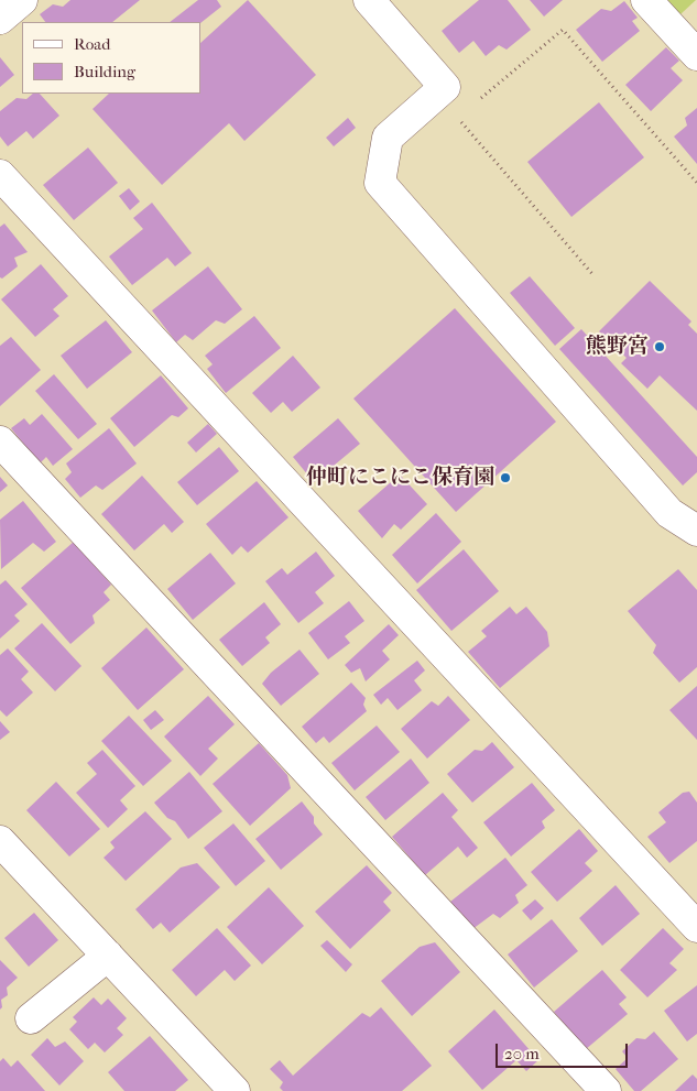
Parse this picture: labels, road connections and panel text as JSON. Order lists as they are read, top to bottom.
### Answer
{
  "places": ["熊野宮", "仲町にこにこ保育園"],
  "legend": ["Road", "Building"],
  "scale_bar": "20 m"
}
